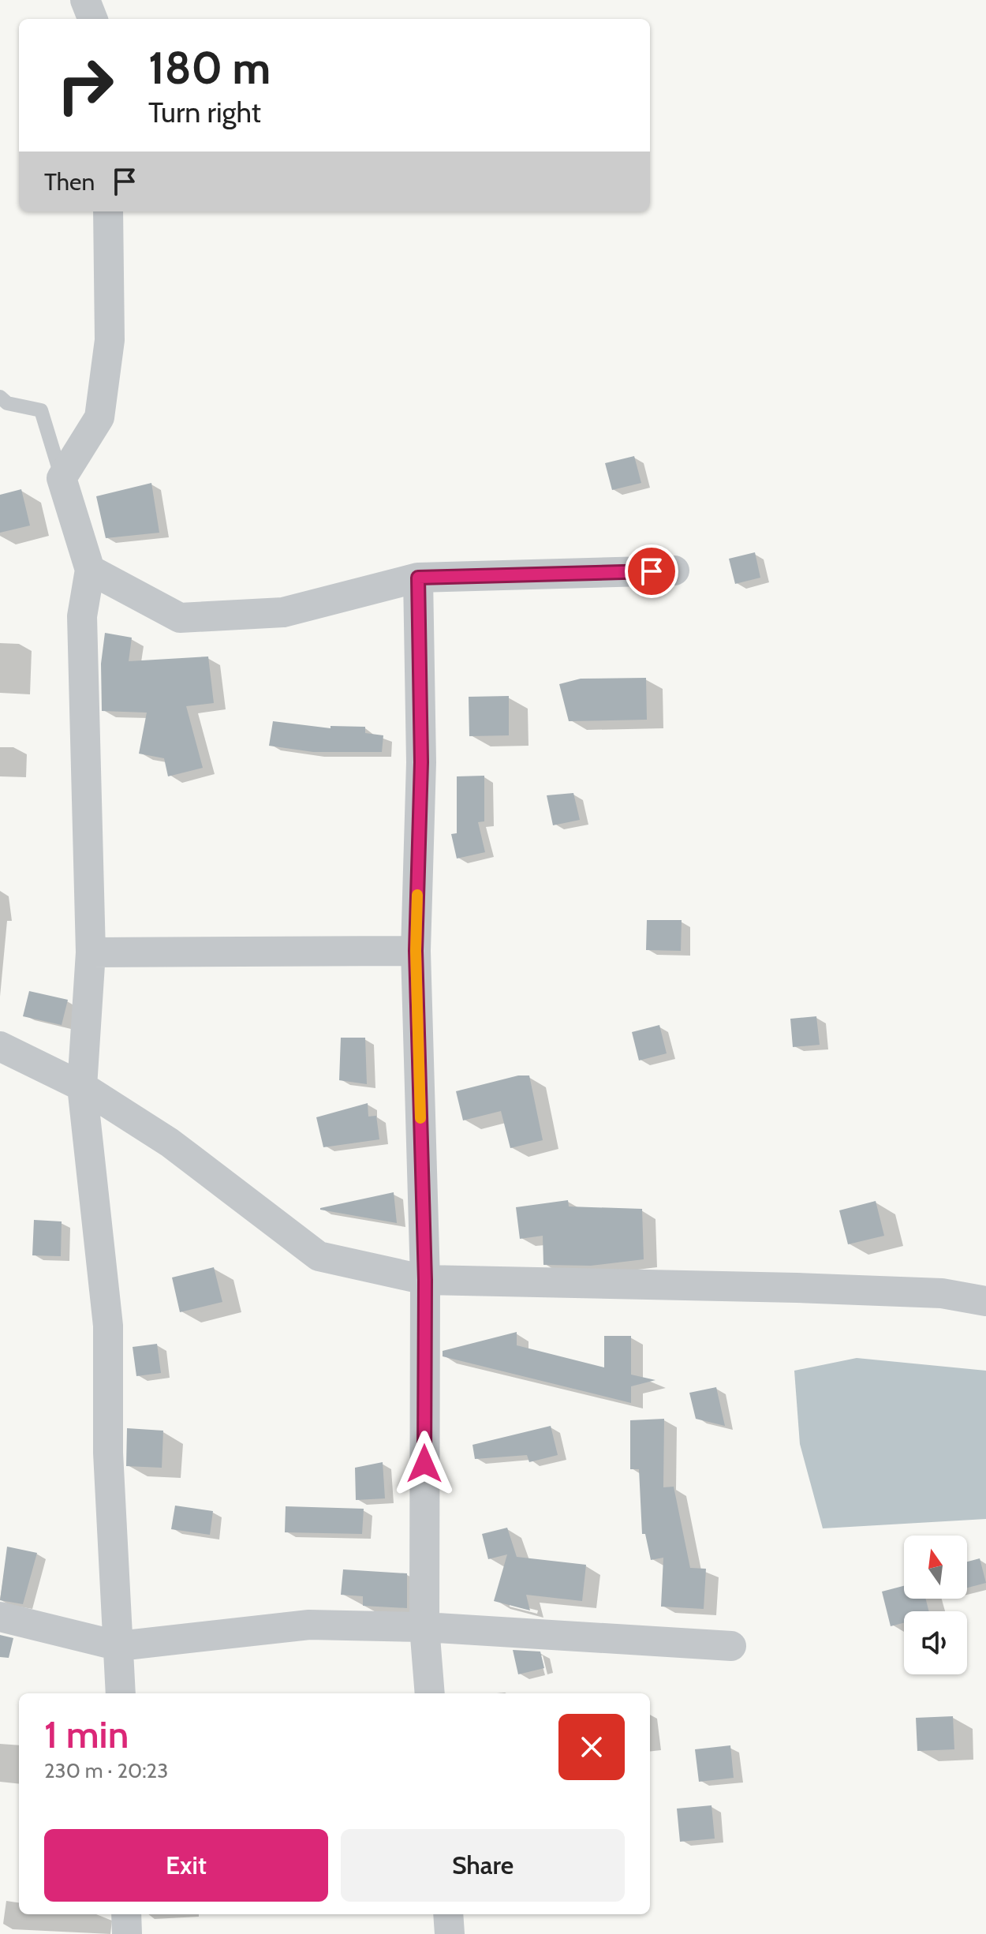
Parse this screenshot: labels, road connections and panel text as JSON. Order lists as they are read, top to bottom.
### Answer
{
  "north": "top",
  "page": {
    "turn": ["180 m", "Turn right"],
    "then": "Then",
    "heading": ["1 min", "230 m · 20:23"],
    "buttons": ["Exit", "Share"]
  }
}
